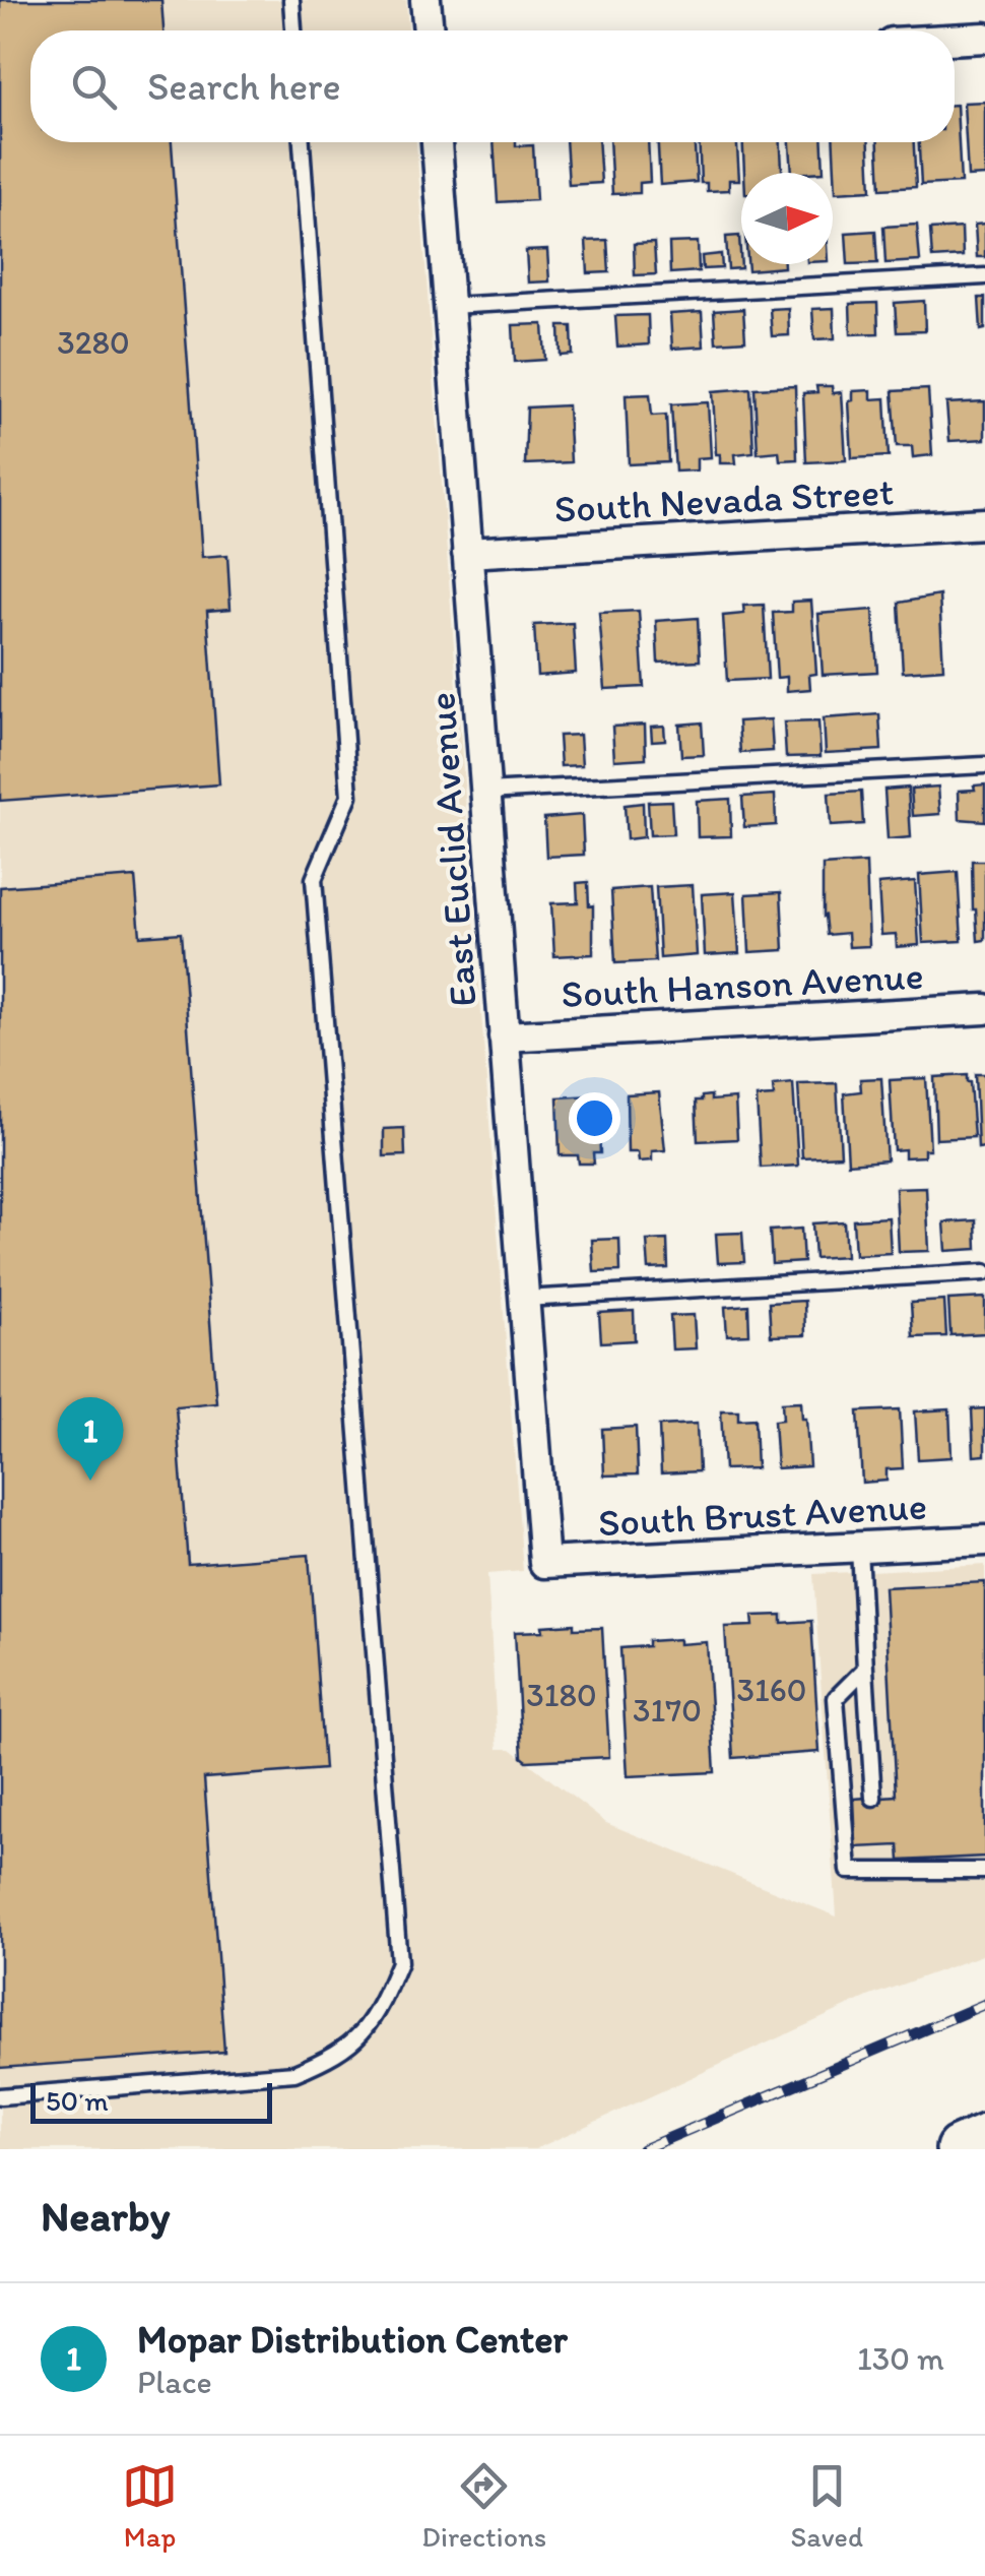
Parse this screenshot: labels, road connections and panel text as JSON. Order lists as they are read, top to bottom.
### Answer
{
  "streets": {
    "street": [
      "South Nevada Street",
      "East Euclid Avenue",
      "South Hanson Avenue",
      "South Brust Avenue"
    ]
  },
  "crossings": [
    ["South Nevada Street", "East Euclid Avenue"],
    ["East Euclid Avenue", "South Hanson Avenue"],
    ["East Euclid Avenue", "South Brust Avenue"]
  ],
  "house_numbers": [
    "3280",
    "3160",
    "3180",
    "3170"
  ],
  "scale_bar": "50 m",
  "north": "right",
  "page": {
    "search": "Search here",
    "pins": "1",
    "scale": "50 m",
    "heading": "Nearby",
    "list": [
      {
        "mark": "1",
        "name": "Mopar Distribution Center",
        "note": "Place",
        "value": "130 m"
      }
    ],
    "nav": ["Map", "Directions", "Saved"]
  }
}
